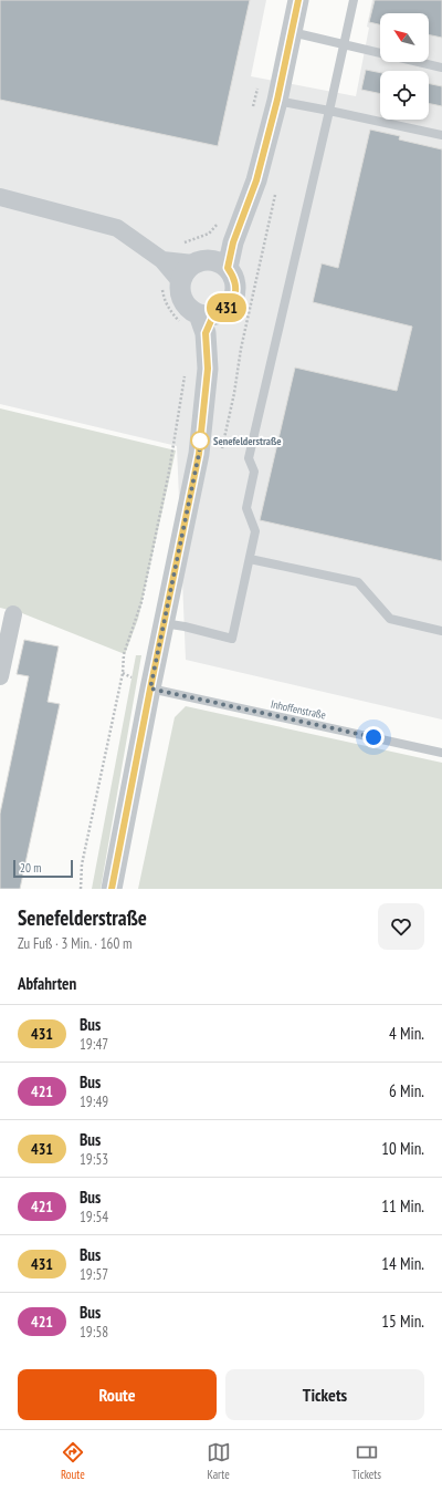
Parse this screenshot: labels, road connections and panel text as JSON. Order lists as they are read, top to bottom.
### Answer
{
  "streets": {
    "lane": ["Inhoffenstraße"]
  },
  "places": ["Senefelderstraße"],
  "lines": ["bus line 431"],
  "scale_bar": "20 m",
  "north": "top left",
  "page": {
    "on_map": "431",
    "scale": "20 m",
    "heading": [
      ["Senefelderstraße", "Zu Fuß · 3 Min. · 160 m"],
      "Abfahrten"
    ],
    "list": [
      {
        "mark": "431",
        "name": "Bus",
        "note": "19:47",
        "value": "4 Min."
      },
      {
        "mark": "421",
        "name": "Bus",
        "note": "19:49",
        "value": "6 Min."
      },
      {
        "mark": "431",
        "name": "Bus",
        "note": "19:53",
        "value": "10 Min."
      },
      {
        "mark": "421",
        "name": "Bus",
        "note": "19:54",
        "value": "11 Min."
      },
      {
        "mark": "431",
        "name": "Bus",
        "note": "19:57",
        "value": "14 Min."
      },
      {
        "mark": "421",
        "name": "Bus",
        "note": "19:58",
        "value": "15 Min."
      }
    ],
    "buttons": ["Route", "Tickets"],
    "tabs": ["Route", "Karte", "Tickets"]
  }
}
